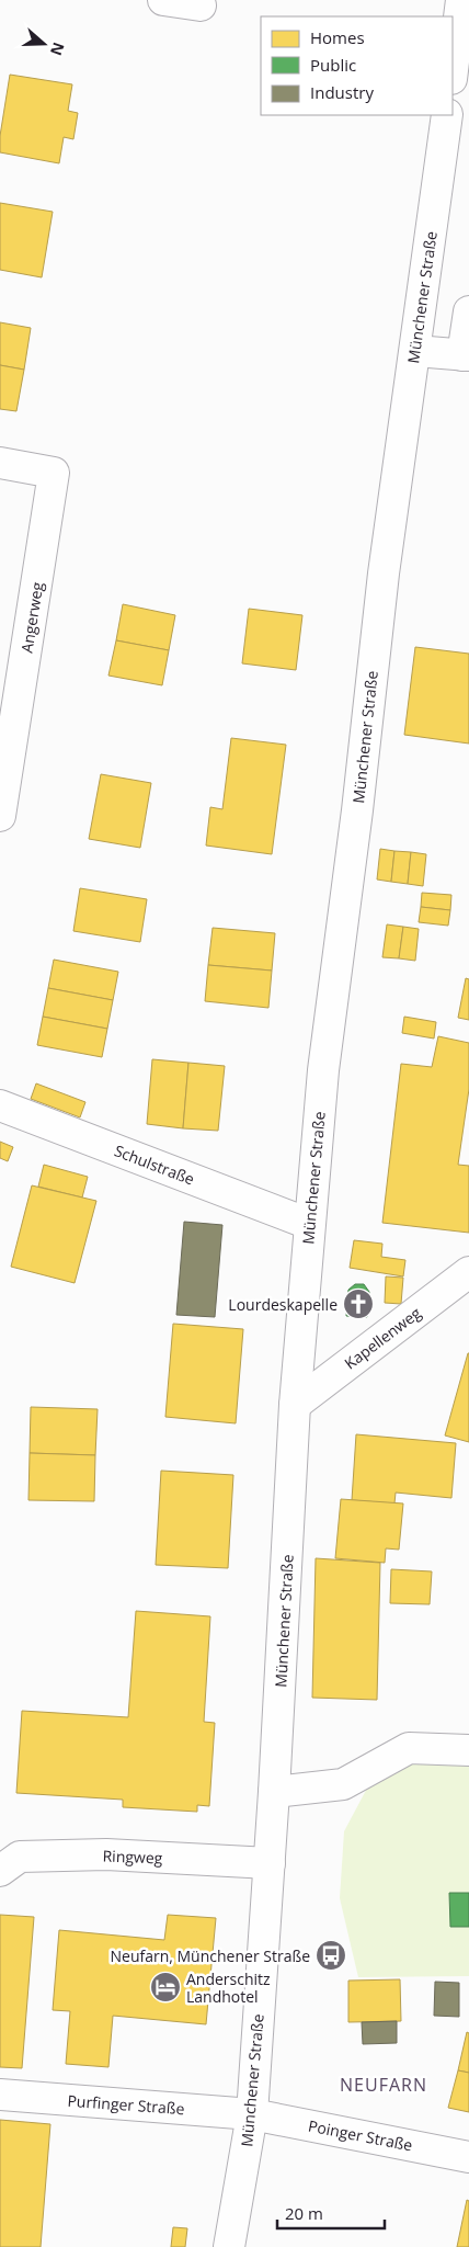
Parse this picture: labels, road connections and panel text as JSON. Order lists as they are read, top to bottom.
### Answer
{
  "streets": {
    "street": [
      "Münchener Straße",
      "Angerweg",
      "Schulstraße",
      "Kapellenweg",
      "Ringweg",
      "Purfinger Straße",
      "Poinger Straße"
    ]
  },
  "crossings": [
    ["Münchener Straße", "Schulstraße"],
    ["Münchener Straße", "Kapellenweg"],
    ["Münchener Straße", "Ringweg"],
    ["Münchener Straße", "Purfinger Straße"],
    ["Münchener Straße", "Poinger Straße"],
    ["Purfinger Straße", "Poinger Straße"]
  ],
  "districts": ["NEUFARN"],
  "places": {
    "church": ["Lourdeskapelle"],
    "bus stop": ["Neufarn, Münchener Straße"],
    "hotel": ["Anderschitz Landhotel"]
  },
  "legend": ["Homes", "Public", "Industry"],
  "scale_bar": "20 m",
  "north": "right"
}
